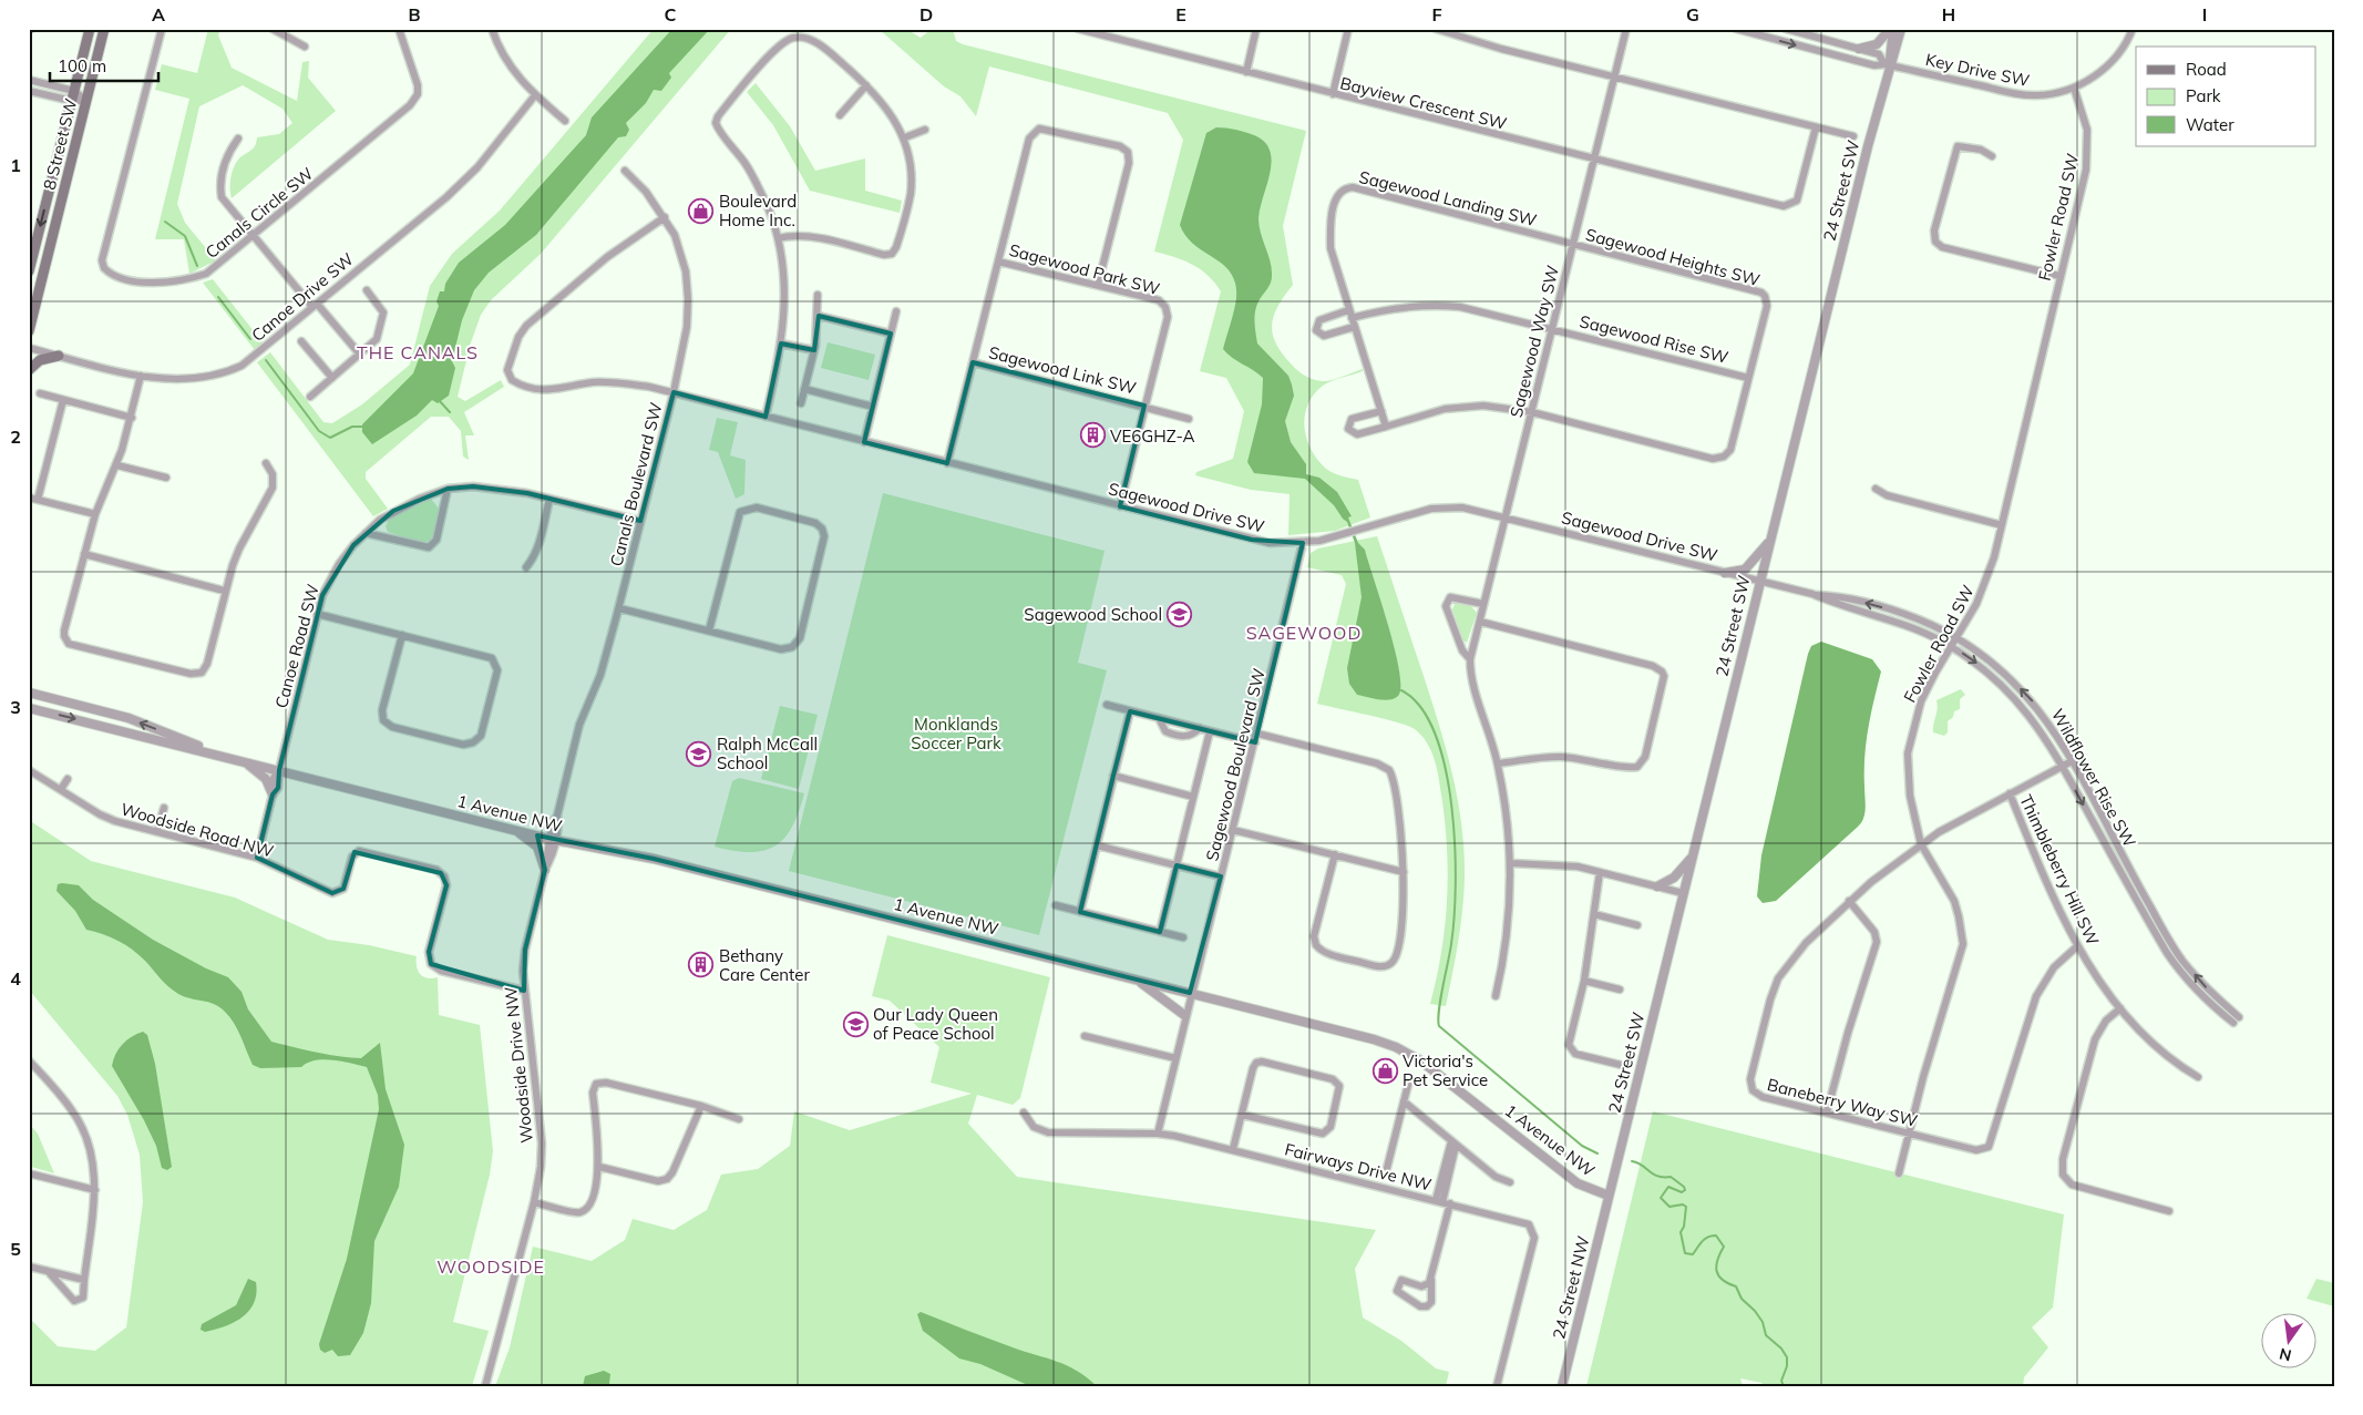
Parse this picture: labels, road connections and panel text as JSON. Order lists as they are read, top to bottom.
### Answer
{
  "streets": {
    "main road": ["8 Street SW"],
    "street": [
      "Key Drive SW",
      "Bayview Crescent SW",
      "24 Street SW",
      "Sagewood Landing SW",
      "Canals Circle SW",
      "Fowler Road SW",
      "Sagewood Heights SW",
      "Sagewood Park SW",
      "Canoe Drive SW",
      "Sagewood Rise SW",
      "Sagewood Way SW",
      "Sagewood Link SW",
      "Canals Boulevard SW",
      "Sagewood Drive SW",
      "Canoe Road SW",
      "Sagewood Boulevard SW",
      "Wildflower Rise SW",
      "1 Avenue NW",
      "Woodside Road NW",
      "Thimbleberry Hill SW",
      "Woodside Drive NW",
      "Baneberry Way SW",
      "Fairways Drive NW",
      "24 Street NW"
    ]
  },
  "crossings": [
    ["Key Drive SW", "24 Street SW"],
    ["Key Drive SW", "Fowler Road SW"],
    ["Bayview Crescent SW", "Sagewood Way SW"],
    ["24 Street SW", "Sagewood Drive SW"],
    ["24 Street SW", "Wildflower Rise SW"],
    ["24 Street SW", "1 Avenue NW"],
    ["24 Street SW", "24 Street NW"],
    ["Sagewood Landing SW", "Sagewood Heights SW"],
    ["Sagewood Landing SW", "Sagewood Rise SW"],
    ["Sagewood Landing SW", "Sagewood Way SW"],
    ["Fowler Road SW", "Wildflower Rise SW"],
    ["Fowler Road SW", "Baneberry Way SW"],
    ["Sagewood Heights SW", "Sagewood Rise SW"],
    ["Sagewood Heights SW", "Sagewood Way SW"],
    ["Sagewood Park SW", "Sagewood Link SW"],
    ["Sagewood Park SW", "Sagewood Drive SW"],
    ["Sagewood Rise SW", "Sagewood Way SW"],
    ["Sagewood Way SW", "Sagewood Drive SW"],
    ["Canals Boulevard SW", "Sagewood Drive SW"],
    ["Canals Boulevard SW", "Canoe Road SW"],
    ["Canals Boulevard SW", "1 Avenue NW"],
    ["Canals Boulevard SW", "Woodside Drive NW"],
    ["Sagewood Drive SW", "Sagewood Boulevard SW"],
    ["Sagewood Drive SW", "Wildflower Rise SW"],
    ["Canoe Road SW", "1 Avenue NW"],
    ["Canoe Road SW", "Woodside Road NW"],
    ["Sagewood Boulevard SW", "1 Avenue NW"],
    ["Wildflower Rise SW", "Baneberry Way SW"],
    ["1 Avenue NW", "Woodside Drive NW"],
    ["1 Avenue NW", "24 Street NW"],
    ["Woodside Road NW", "Woodside Drive NW"],
    ["Thimbleberry Hill SW", "Baneberry Way SW"]
  ],
  "districts": ["THE CANALS", "SAGEWOOD", "WOODSIDE"],
  "parks": ["Monklands Soccer Park"],
  "places": {
    "shop": ["Boulevard Home Inc.", "Victoria's Pet Service"],
    "building": ["VE6GHZ-A", "Bethany Care Center"],
    "school or university": ["Sagewood School", "Ralph McCall School", "Our Lady Queen of Peace School"]
  },
  "legend": ["Road", "Park", "Water"],
  "scale_bar": "100 m",
  "north": "bottom",
  "grid": {
    "columns": [
      "A",
      "B",
      "C",
      "D",
      "E",
      "F",
      "G",
      "H",
      "I"
    ],
    "rows": [
      "1",
      "2",
      "3",
      "4",
      "5"
    ]
  }
}
